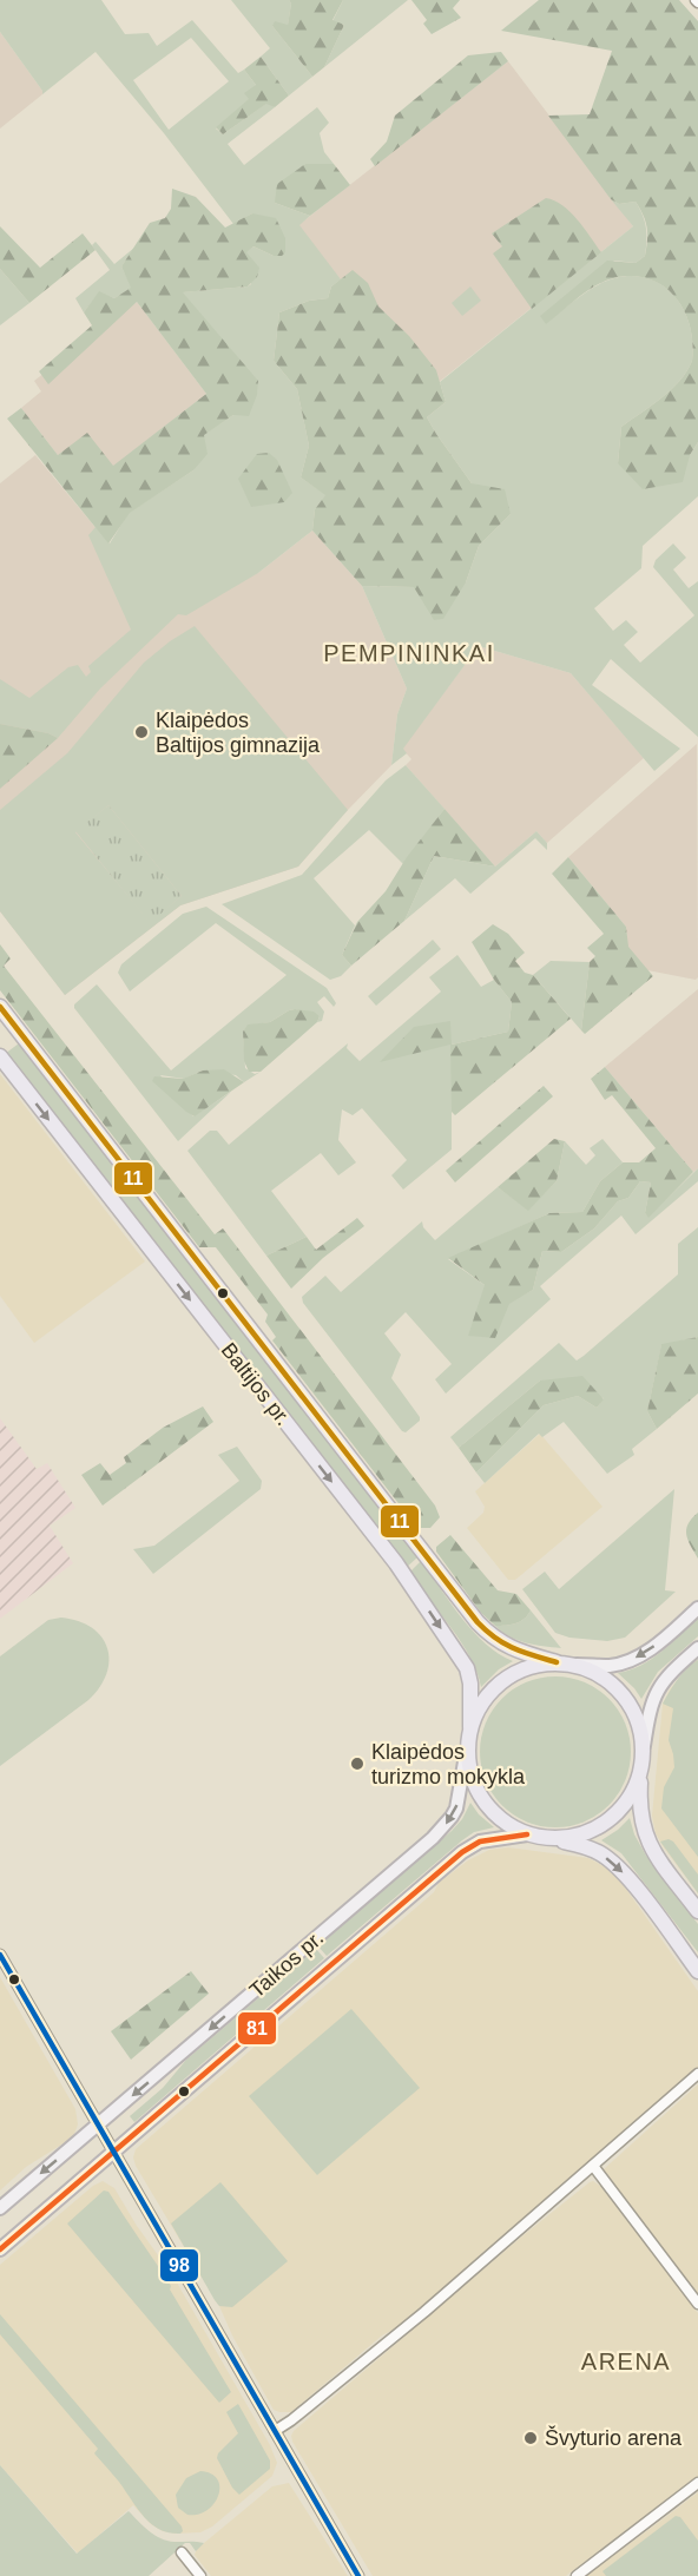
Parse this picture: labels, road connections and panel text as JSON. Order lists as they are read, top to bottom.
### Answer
{
  "streets": {
    "highway": ["Baltijos pr."],
    "main road": ["Taikos pr."]
  },
  "crossings": [
    ["Baltijos pr.", "Taikos pr."]
  ],
  "districts": ["PEMPININKAI", "ARENA"],
  "places": ["Klaipėdos Baltijos gimnazija", "Klaipėdos turizmo mokykla", "Švyturio arena"],
  "lines": ["transit line 11", "transit line 81", "transit line 98"]
}
